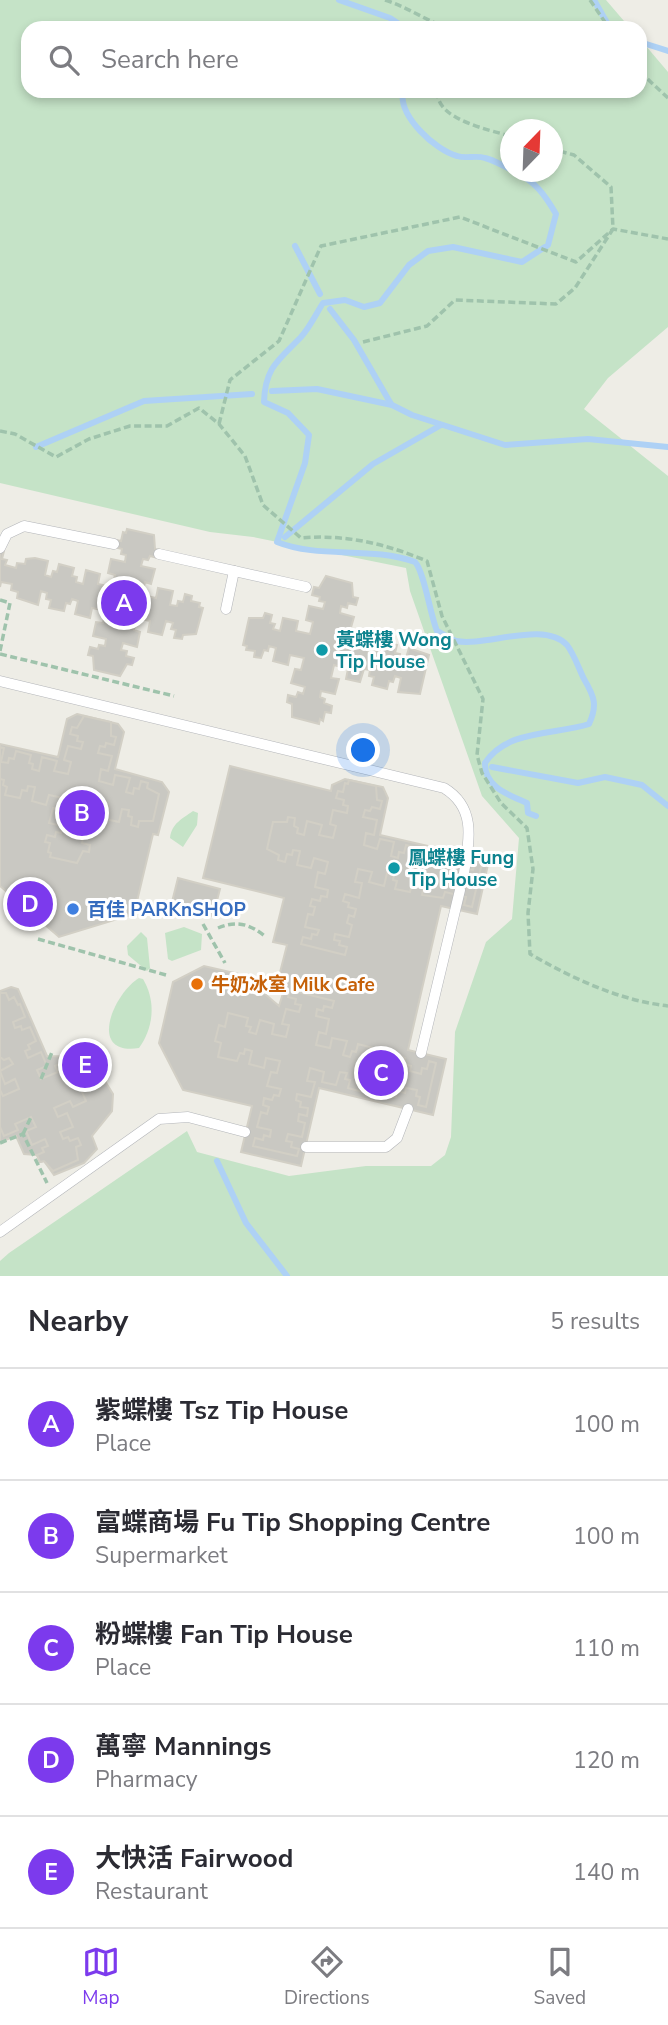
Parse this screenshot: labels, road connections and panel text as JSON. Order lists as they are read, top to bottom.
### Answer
{
  "places": [
    "黃蝶樓 Wong Tip House",
    "鳳蝶樓 Fung Tip House",
    "百佳 PARKnSHOP",
    "牛奶冰室 Milk Cafe"
  ],
  "north": "top right",
  "page": {
    "search": "Search here",
    "pins": [
      "A",
      "B",
      "D",
      "E",
      "C"
    ],
    "heading": ["Nearby", "5 results"],
    "list": [
      {
        "mark": "A",
        "name": "紫蝶樓 Tsz Tip House",
        "note": "Place",
        "value": "100 m"
      },
      {
        "mark": "B",
        "name": "富蝶商場 Fu Tip Shopping Centre",
        "note": "Supermarket",
        "value": "100 m"
      },
      {
        "mark": "C",
        "name": "粉蝶樓 Fan Tip House",
        "note": "Place",
        "value": "110 m"
      },
      {
        "mark": "D",
        "name": "萬寧 Mannings",
        "note": "Pharmacy",
        "value": "120 m"
      },
      {
        "mark": "E",
        "name": "大快活 Fairwood",
        "note": "Restaurant",
        "value": "140 m"
      }
    ],
    "nav": ["Map", "Directions", "Saved"]
  }
}
